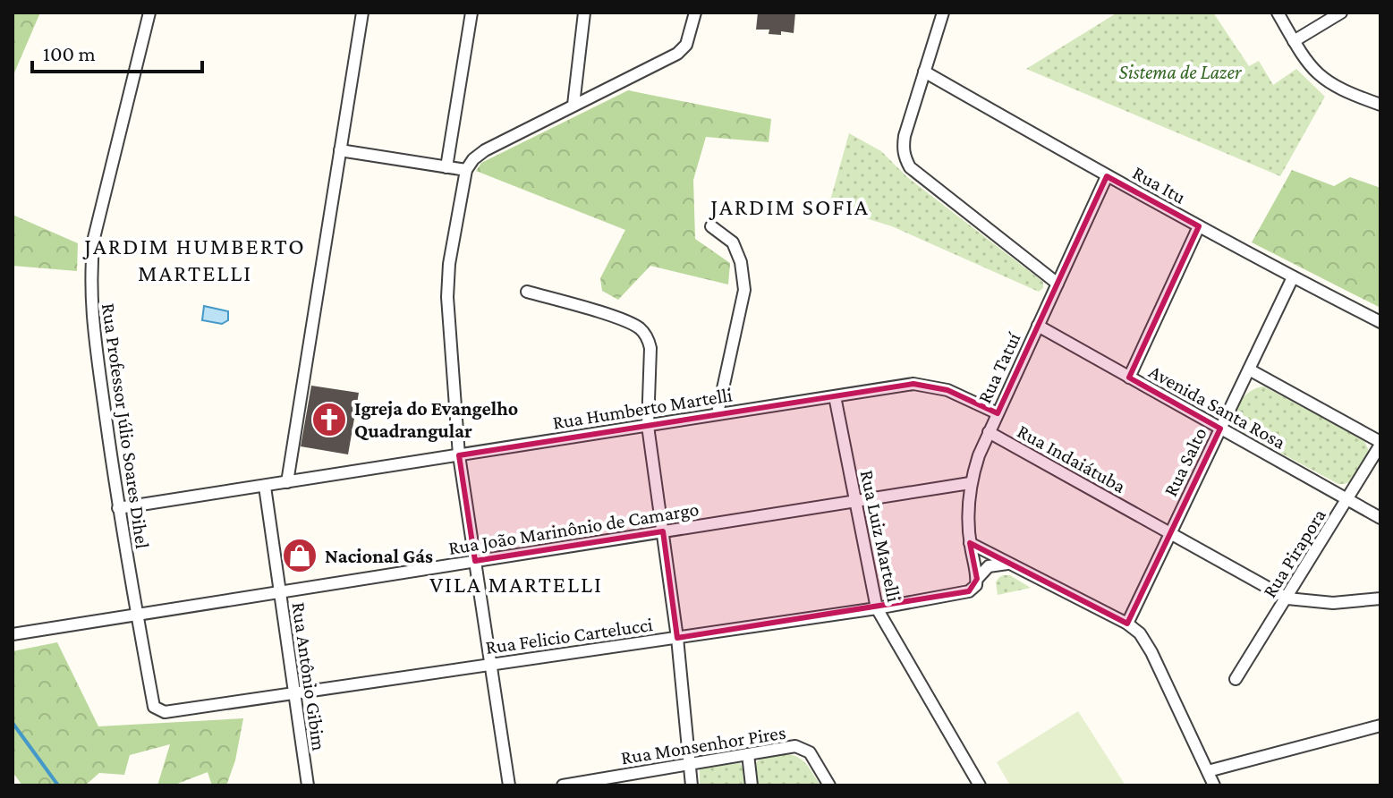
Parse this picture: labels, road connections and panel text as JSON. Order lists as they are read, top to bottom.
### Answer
{
  "streets": {
    "street": [
      "Rua Itu",
      "Rua Tatuí",
      "Avenida Santa Rosa",
      "Rua Humberto Martelli",
      "Rua Professor Júlio Soares Dihel",
      "Rua Indaiátuba",
      "Rua Salto",
      "Rua João Marinônio de Camargo",
      "Rua Luiz Martelli",
      "Rua Pirapora",
      "Rua Felicio Cartelucci",
      "Rua Antônio Gibim",
      "Rua Monsenhor Pires"
    ]
  },
  "crossings": [
    ["Rua Itu", "Rua Tatuí"],
    ["Rua Itu", "Rua Salto"],
    ["Rua Tatuí", "Avenida Santa Rosa"],
    ["Rua Tatuí", "Rua Humberto Martelli"],
    ["Rua Tatuí", "Rua Indaiátuba"],
    ["Rua Tatuí", "Rua João Marinônio de Camargo"],
    ["Rua Tatuí", "Rua Felicio Cartelucci"],
    ["Avenida Santa Rosa", "Rua Salto"],
    ["Avenida Santa Rosa", "Rua Pirapora"],
    ["Rua Humberto Martelli", "Rua Professor Júlio Soares Dihel"],
    ["Rua Humberto Martelli", "Rua Luiz Martelli"],
    ["Rua Humberto Martelli", "Rua Antônio Gibim"],
    ["Rua Professor Júlio Soares Dihel", "Rua João Marinônio de Camargo"],
    ["Rua Professor Júlio Soares Dihel", "Rua Felicio Cartelucci"],
    ["Rua Indaiátuba", "Rua Salto"],
    ["Rua Indaiátuba", "Rua Pirapora"],
    ["Rua João Marinônio de Camargo", "Rua Luiz Martelli"],
    ["Rua João Marinônio de Camargo", "Rua Antônio Gibim"],
    ["Rua Luiz Martelli", "Rua Felicio Cartelucci"],
    ["Rua Felicio Cartelucci", "Rua Antônio Gibim"]
  ],
  "districts": ["JARDIM SOFIA", "JARDIM HUMBERTO MARTELLI", "VILA MARTELLI"],
  "parks": ["Sistema de Lazer"],
  "places": {
    "church": ["Igreja do Evangelho Quadrangular"],
    "shop": ["Nacional Gás"]
  },
  "scale_bar": "100 m"
}
